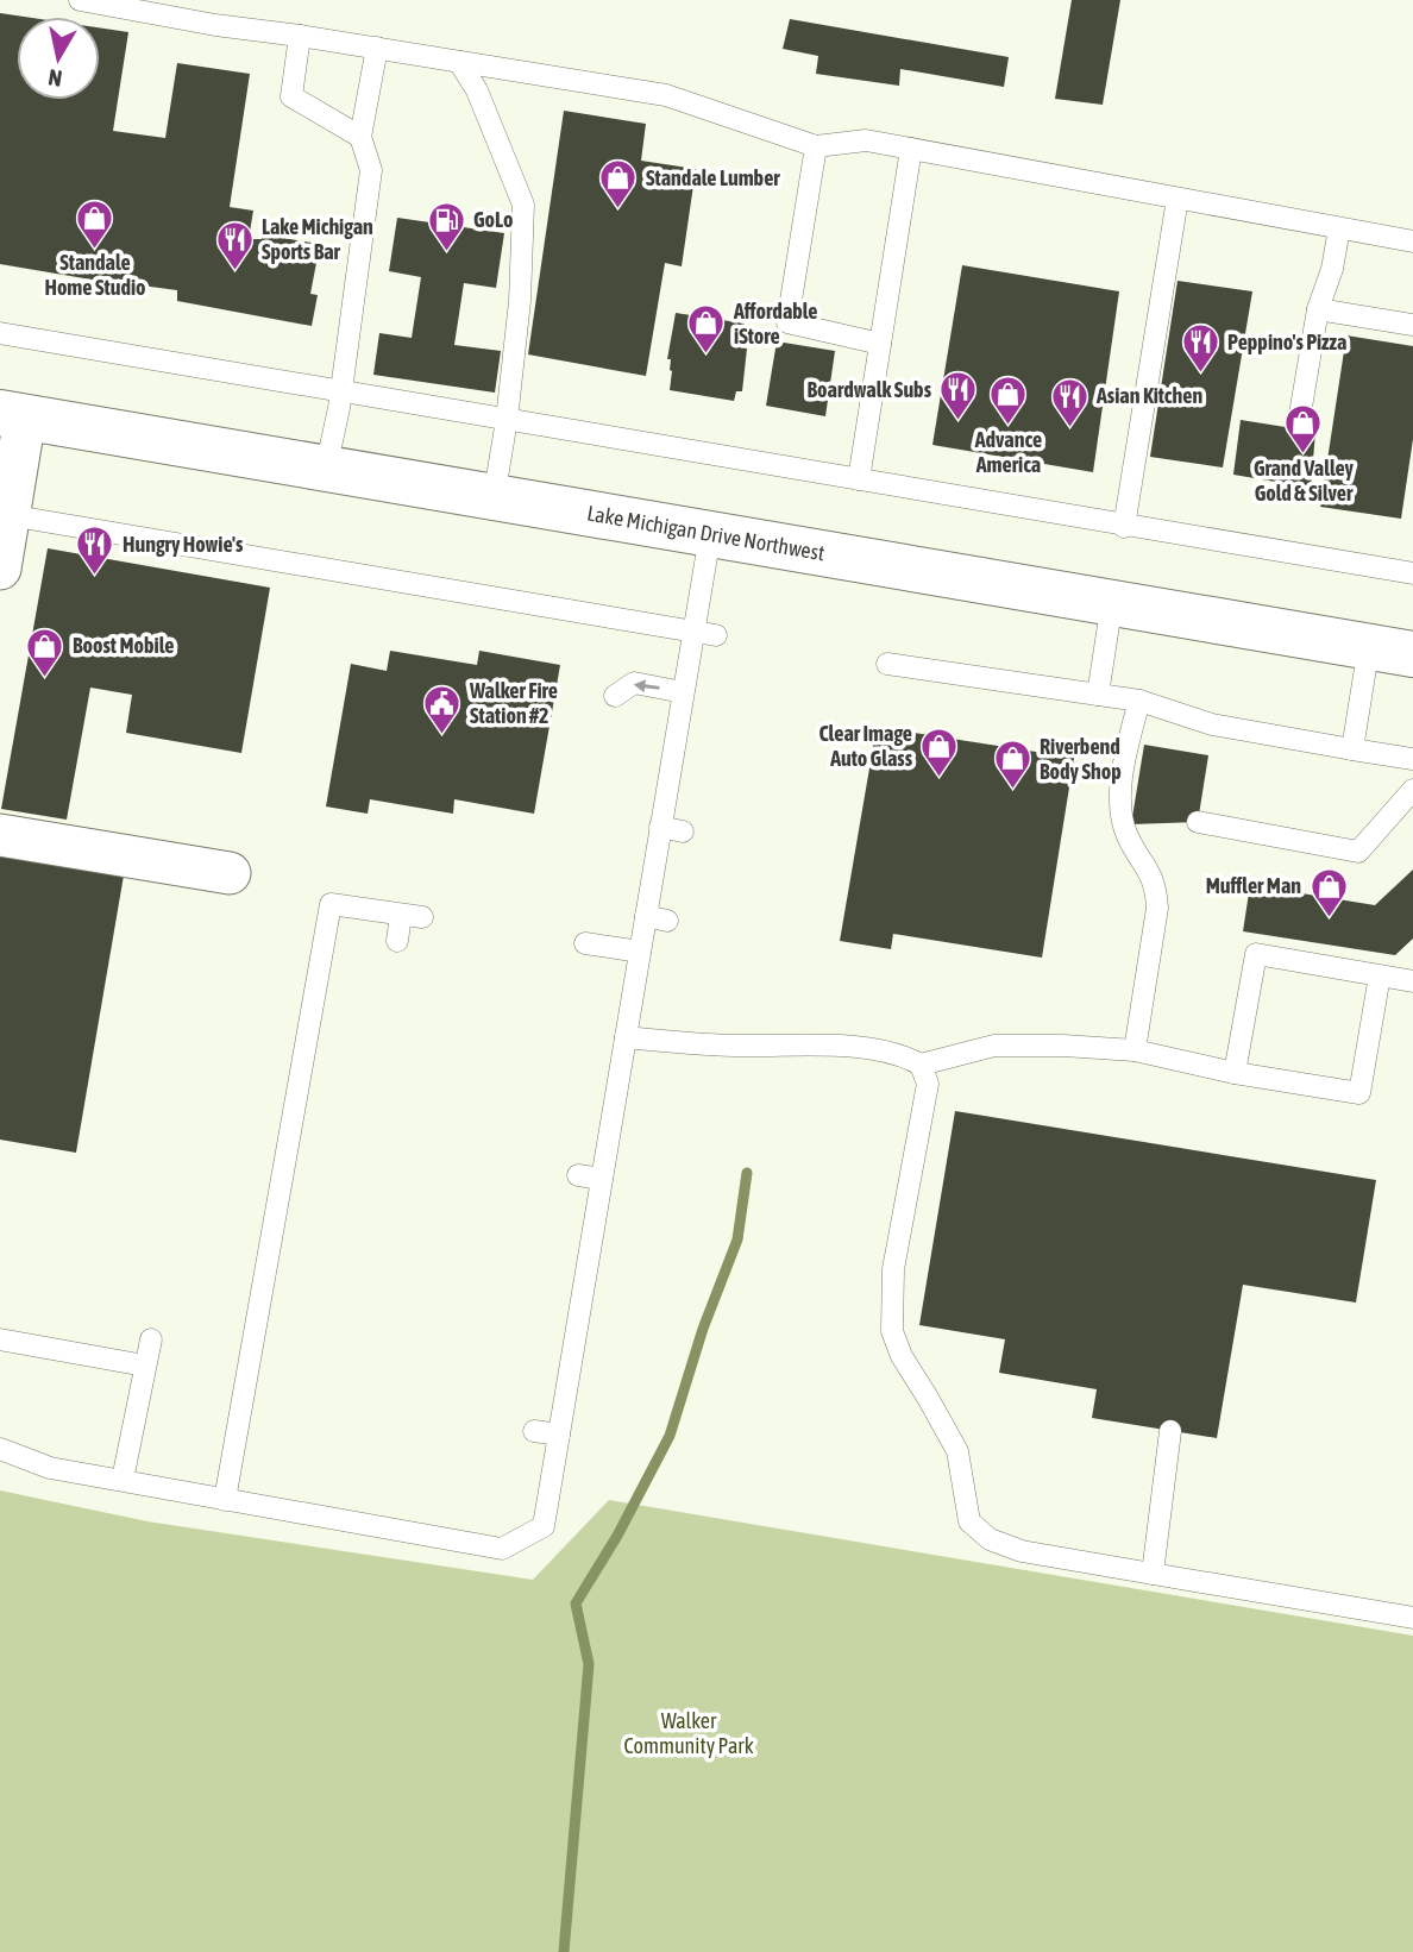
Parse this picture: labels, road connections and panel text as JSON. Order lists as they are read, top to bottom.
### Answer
{
  "streets": {
    "highway": ["Lake Michigan Drive Northwest"]
  },
  "parks": ["Walker Community Park"],
  "places": {
    "shop": [
      "Standale Lumber",
      "Standale Home Studio",
      "Affordable iStore",
      "Advance America",
      "Grand Valley Gold & Silver",
      "Boost Mobile",
      "Clear Image Auto Glass",
      "Riverbend Body Shop",
      "Muffler Man"
    ],
    "fuel station": ["GoLo"],
    "restaurant": [
      "Lake Michigan Sports Bar",
      "Peppino's Pizza",
      "Boardwalk Subs",
      "Asian Kitchen",
      "Hungry Howie's"
    ],
    "public building": ["Walker Fire Station #2"]
  },
  "north": "bottom"
}
